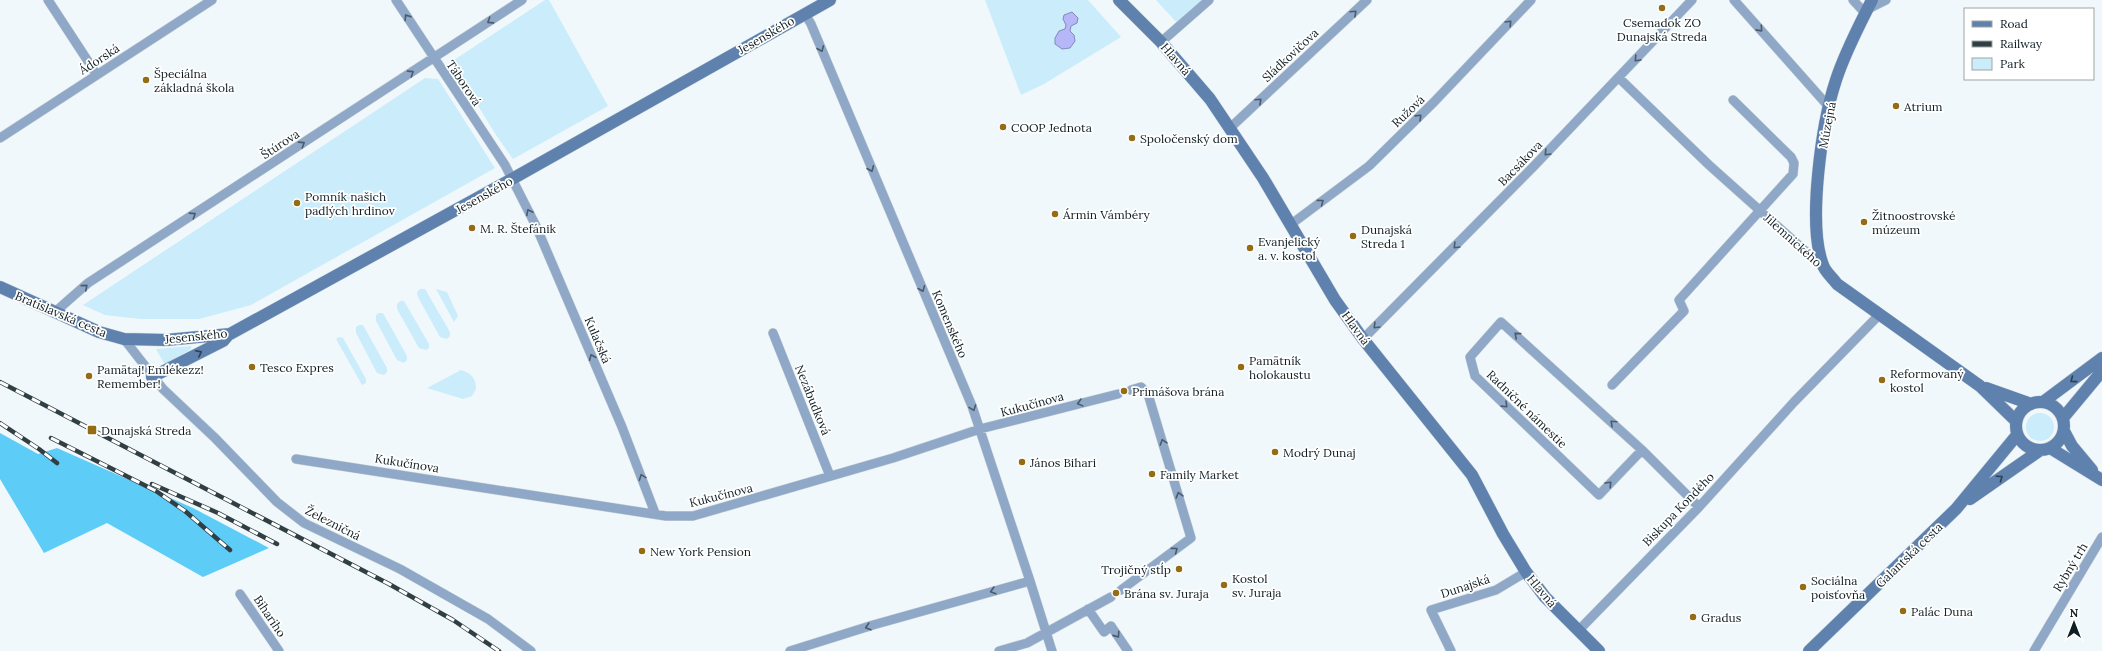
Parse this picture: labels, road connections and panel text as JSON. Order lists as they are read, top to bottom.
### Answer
{
  "streets": {
    "street": [
      "Jesenského",
      "Sládkovičova",
      "Ádorská",
      "Hlavná",
      "Táborová",
      "Ružová",
      "Múzejná",
      "Štúrova",
      "Bacsákova",
      "Jilemnického",
      "Bratislavská cesta",
      "Komenského",
      "Kulačská",
      "Nezábudková",
      "Kukučínova",
      "Radničné námestie",
      "Biskupa Kondého",
      "Železničná",
      "Galantská cesta",
      "Rybný trh",
      "Dunajská",
      "Bihariho"
    ]
  },
  "crossings": [
    ["Jesenského", "Táborová"],
    ["Jesenského", "Bratislavská cesta"],
    ["Jesenského", "Komenského"],
    ["Jesenského", "Kulačská"],
    ["Jesenského", "Železničná"],
    ["Sládkovičova", "Hlavná"],
    ["Hlavná", "Ružová"],
    ["Hlavná", "Bacsákova"],
    ["Hlavná", "Biskupa Kondého"],
    ["Hlavná", "Dunajská"],
    ["Táborová", "Štúrova"],
    ["Táborová", "Kulačská"],
    ["Múzejná", "Jilemnického"],
    ["Štúrova", "Bratislavská cesta"],
    ["Bacsákova", "Jilemnického"],
    ["Jilemnického", "Biskupa Kondého"],
    ["Jilemnického", "Galantská cesta"],
    ["Bratislavská cesta", "Železničná"],
    ["Komenského", "Kukučínova"],
    ["Kulačská", "Kukučínova"],
    ["Nezábudková", "Kukučínova"],
    ["Radničné námestie", "Biskupa Kondého"]
  ],
  "one_way": [
    "Sládkovičova",
    "Ružová",
    "Bacsákova",
    "Komenského",
    "Kulačská"
  ],
  "places": {
    "other": [
      "Csemadok ZO Dunajská Streda",
      "Špeciálna základná škola",
      "Atrium",
      "COOP Jednota",
      "Spoločenský dom",
      "Pomník našich padlých hrdinov",
      "Ármin Vámbéry",
      "Žitnoostrovské múzeum",
      "M. R. Štefánik",
      "Dunajská Streda 1",
      "Evanjelický a. v. kostol",
      "Tesco Expres",
      "Pamätník holokaustu",
      "Pamätaj! Emlékezz! Remember!",
      "Reformovaný kostol",
      "Primášova brána",
      "Modrý Dunaj",
      "János Bihari",
      "Family Market",
      "New York Pension",
      "Trojičný stĺp",
      "Kostol sv. Juraja",
      "Sociálna poisťovňa",
      "Brána sv. Juraja",
      "Palác Duna",
      "Gradus"
    ],
    "transit": ["Dunajská Streda"]
  },
  "legend": ["Road", "Railway", "Park"],
  "north": "top"
}
